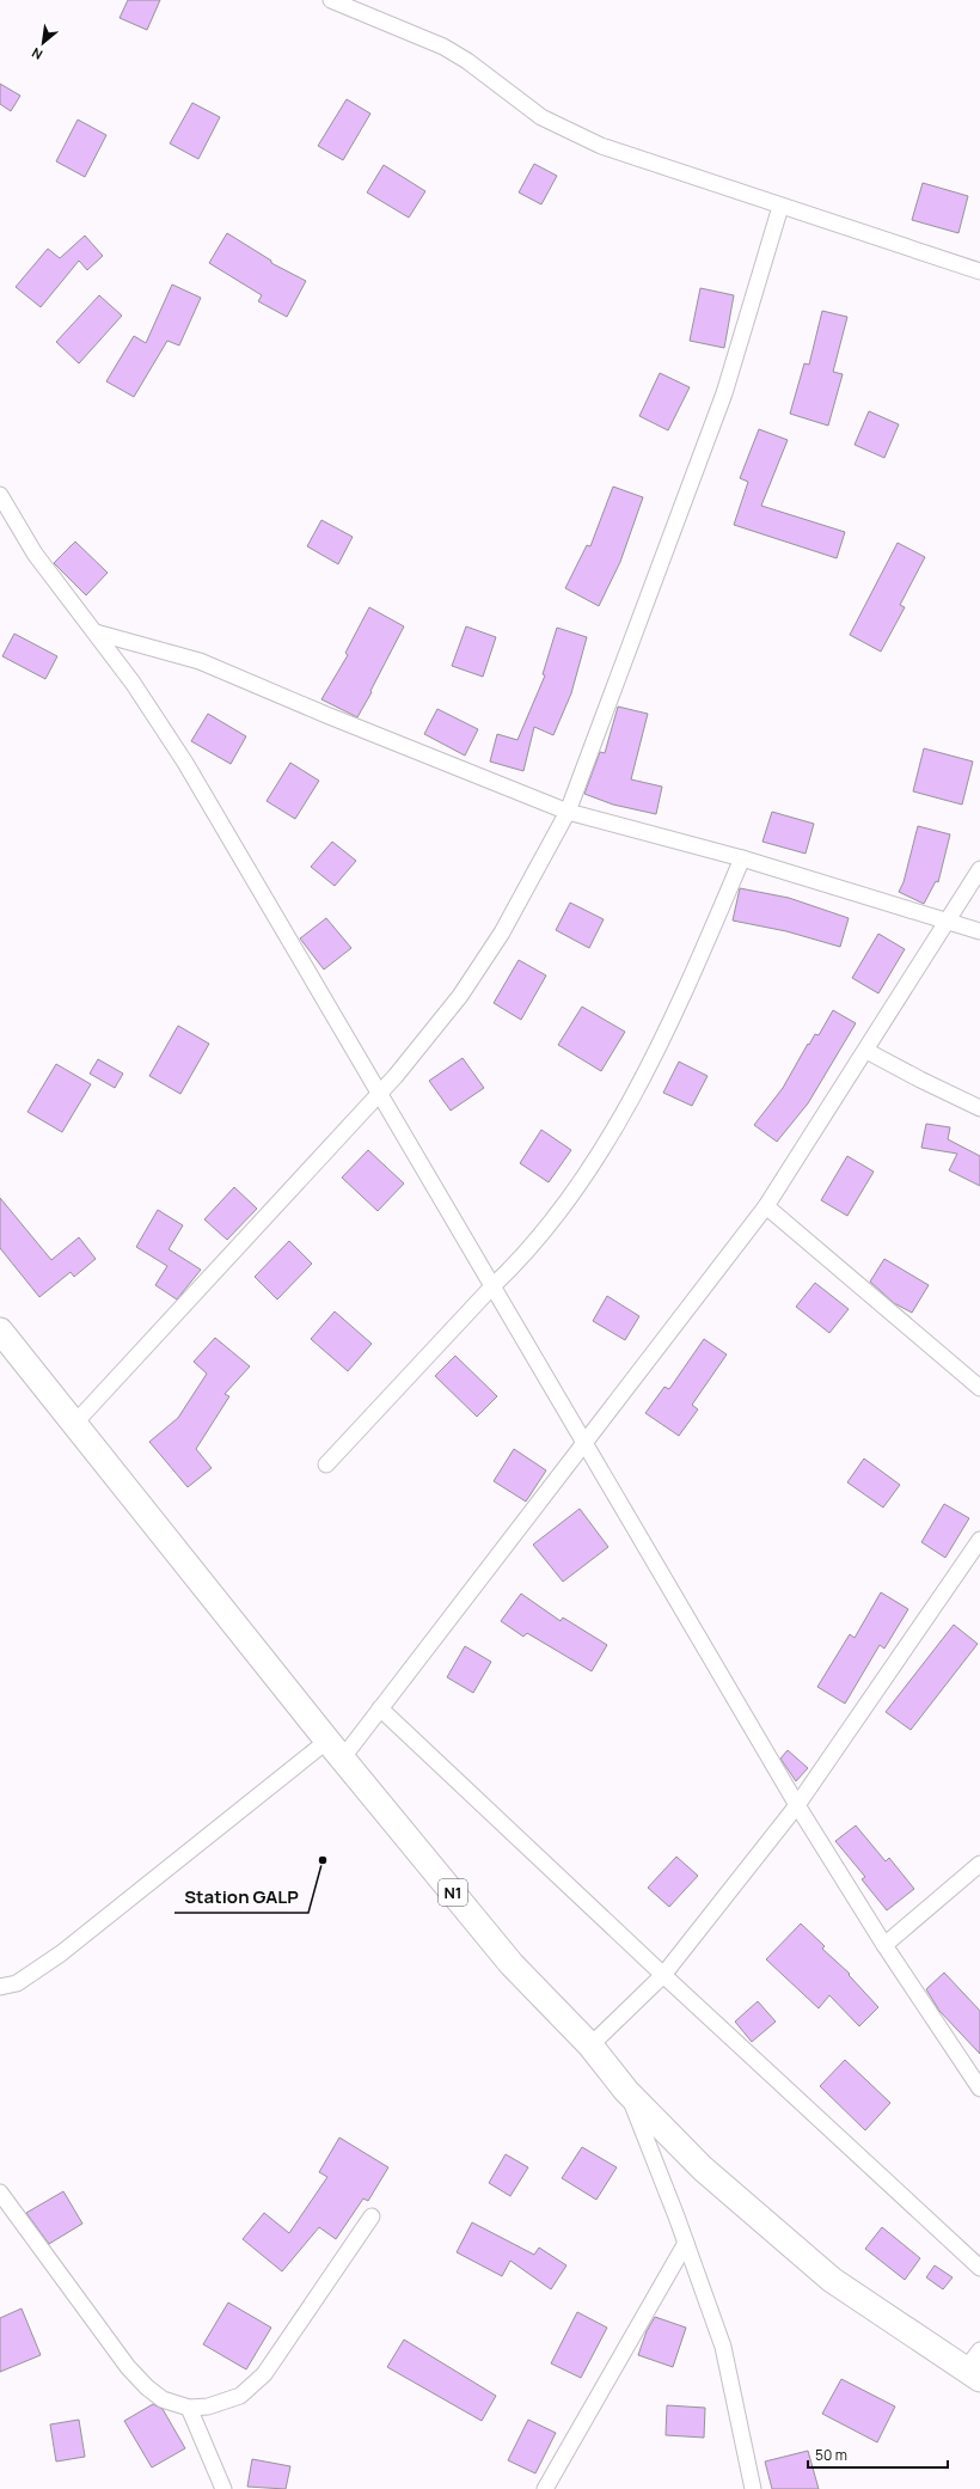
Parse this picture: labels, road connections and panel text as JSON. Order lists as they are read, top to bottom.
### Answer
{
  "streets": {
    "main road": ["N1"]
  },
  "places": ["Station GALP"],
  "scale_bar": "50 m",
  "north": "bottom left"
}
